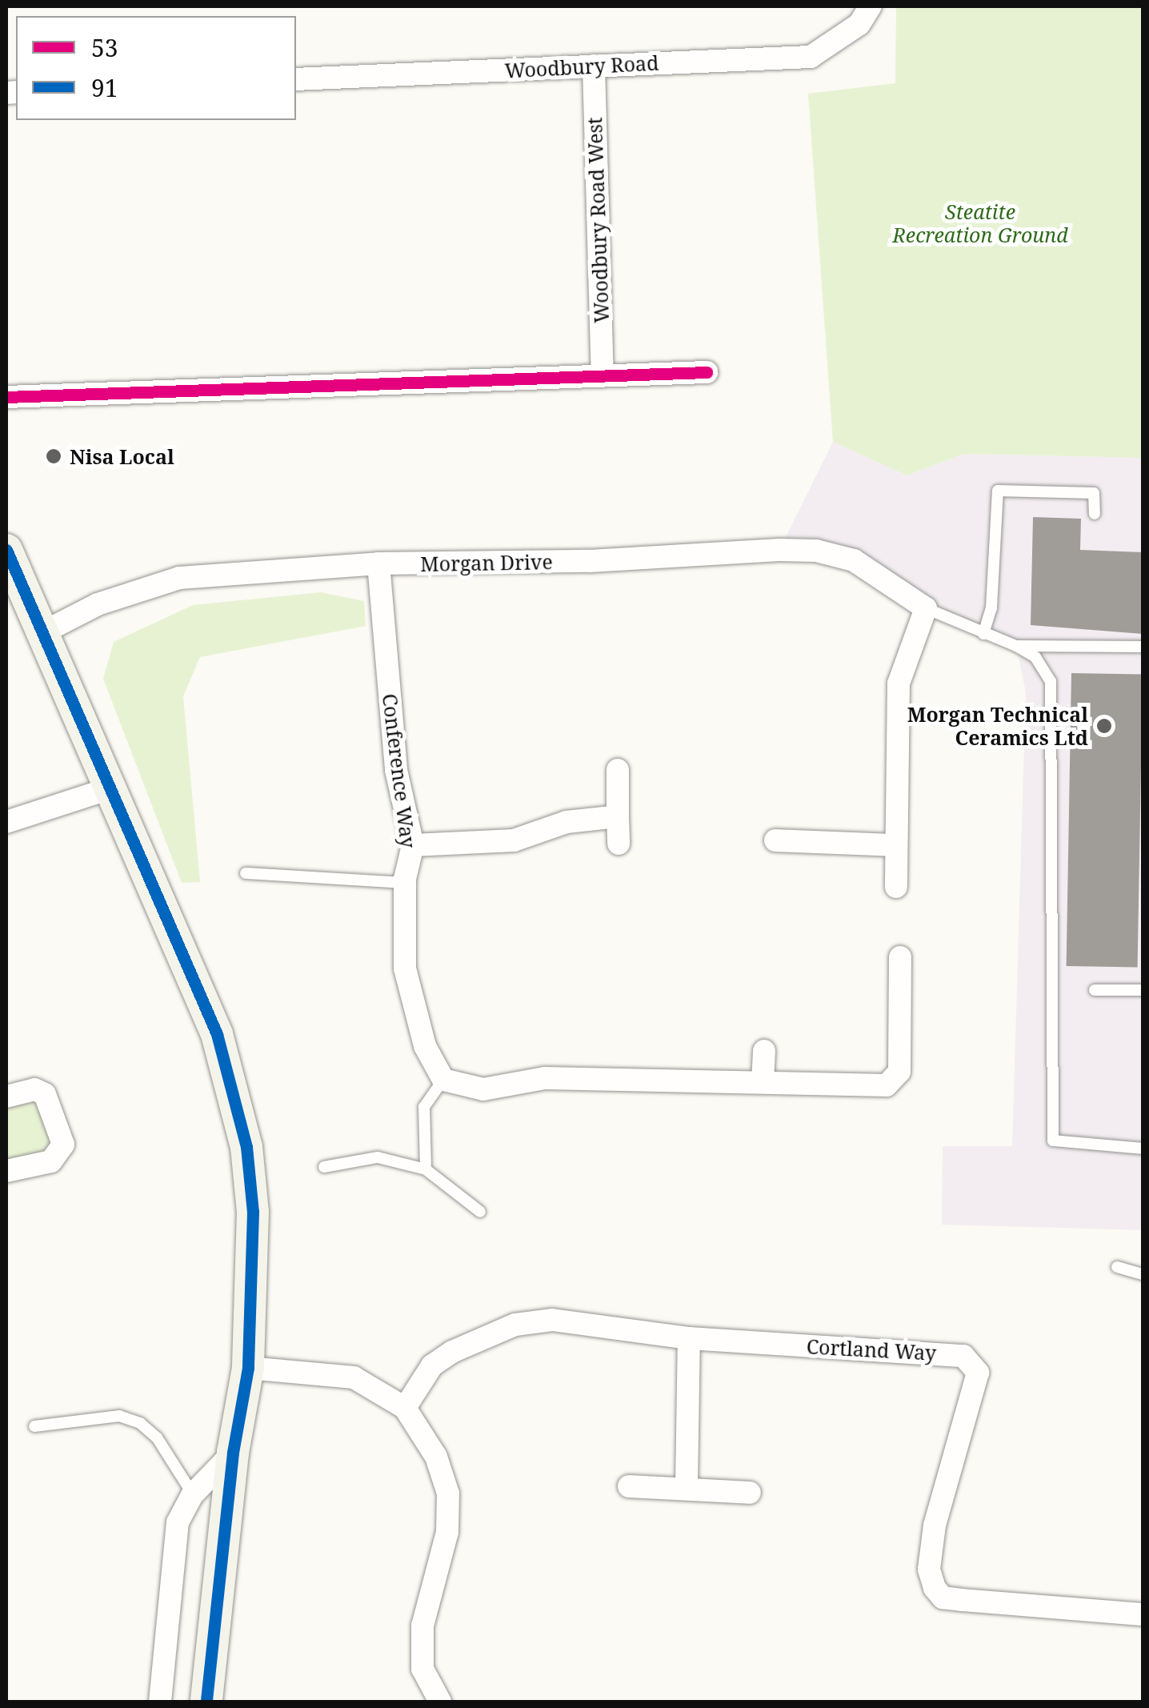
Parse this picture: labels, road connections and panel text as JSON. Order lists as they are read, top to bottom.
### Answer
{
  "streets": {
    "street": [
      "Woodbury Road",
      "Woodbury Road West",
      "Morgan Drive",
      "Conference Way",
      "Cortland Way"
    ]
  },
  "crossings": [
    ["Woodbury Road", "Woodbury Road West"],
    ["Morgan Drive", "Conference Way"]
  ],
  "parks": ["Steatite Recreation Ground"],
  "places": ["Nisa Local", "Morgan Technical Ceramics Ltd"],
  "lines": ["transit line 53", "transit line 91"],
  "legend": ["53", "91"]
}
